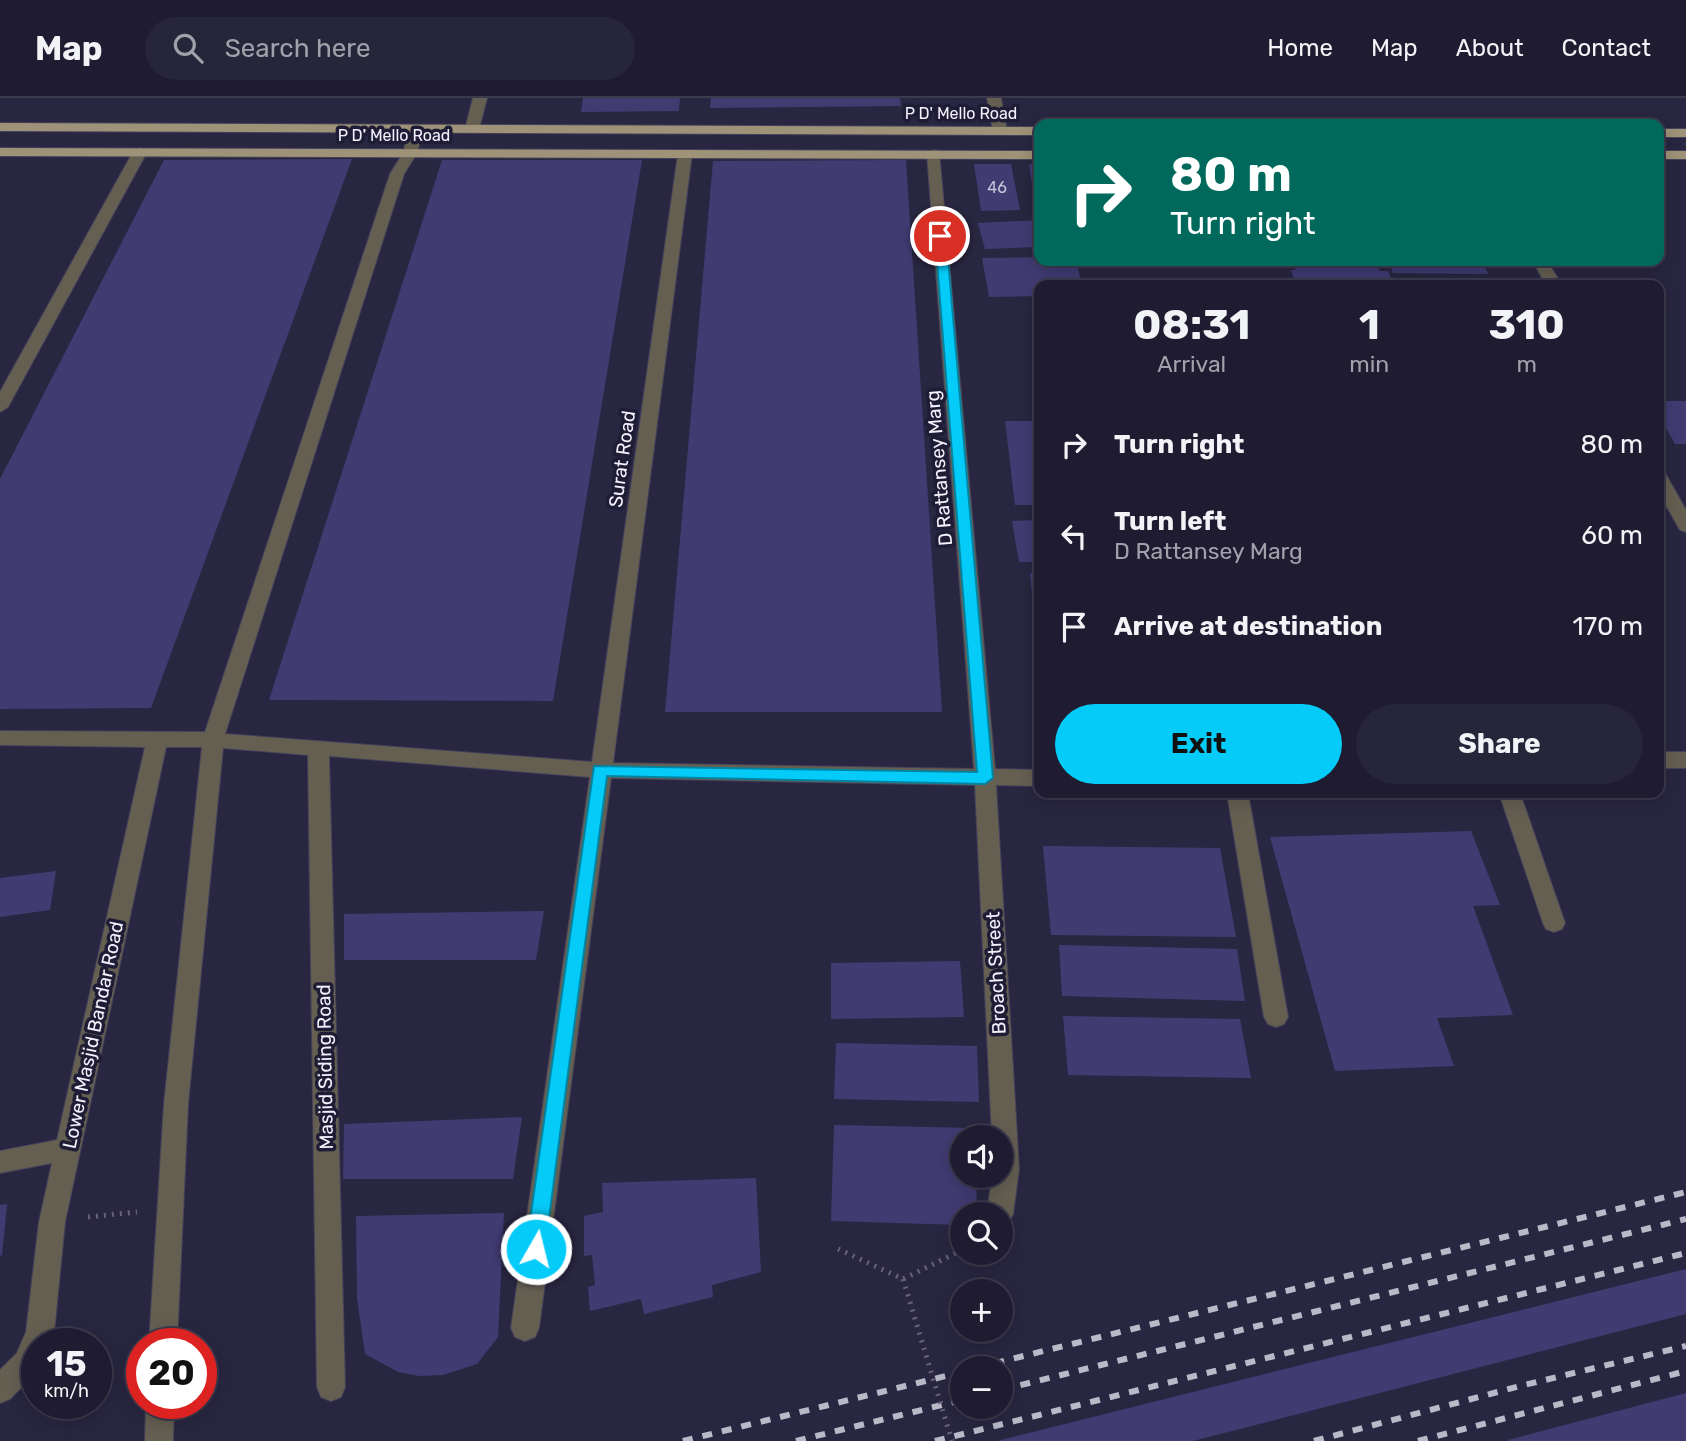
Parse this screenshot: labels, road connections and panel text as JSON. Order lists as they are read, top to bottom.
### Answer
{
  "streets": {
    "main road": ["P D' Mello Road"],
    "street": [
      "Surat Road",
      "D Rattansey Marg",
      "Broach Street",
      "Lower Masjid Bandar Road",
      "Masjid Siding Road"
    ]
  },
  "crossings": [
    ["P D' Mello Road", "Surat Road"],
    ["P D' Mello Road", "D Rattansey Marg"],
    ["D Rattansey Marg", "Broach Street"]
  ],
  "house_numbers": ["46"],
  "page": {
    "header": "Map",
    "search": "Search here",
    "nav": [
      "Home",
      "Map",
      "About",
      "Contact"
    ],
    "turn": ["80 m", "Turn right"],
    "eta": [
      "08:31",
      "Arrival",
      "1",
      "min",
      "310",
      "m"
    ],
    "list": [
      {
        "name": "Turn right",
        "value": "80 m"
      },
      {
        "name": "Turn left",
        "note": "D Rattansey Marg",
        "value": "60 m"
      },
      {
        "name": "Arrive at destination",
        "value": "170 m"
      }
    ],
    "buttons": ["Exit", "Share"],
    "map_buttons": ["+", "−"],
    "speed": "15 km/h",
    "limit": "20"
  }
}
